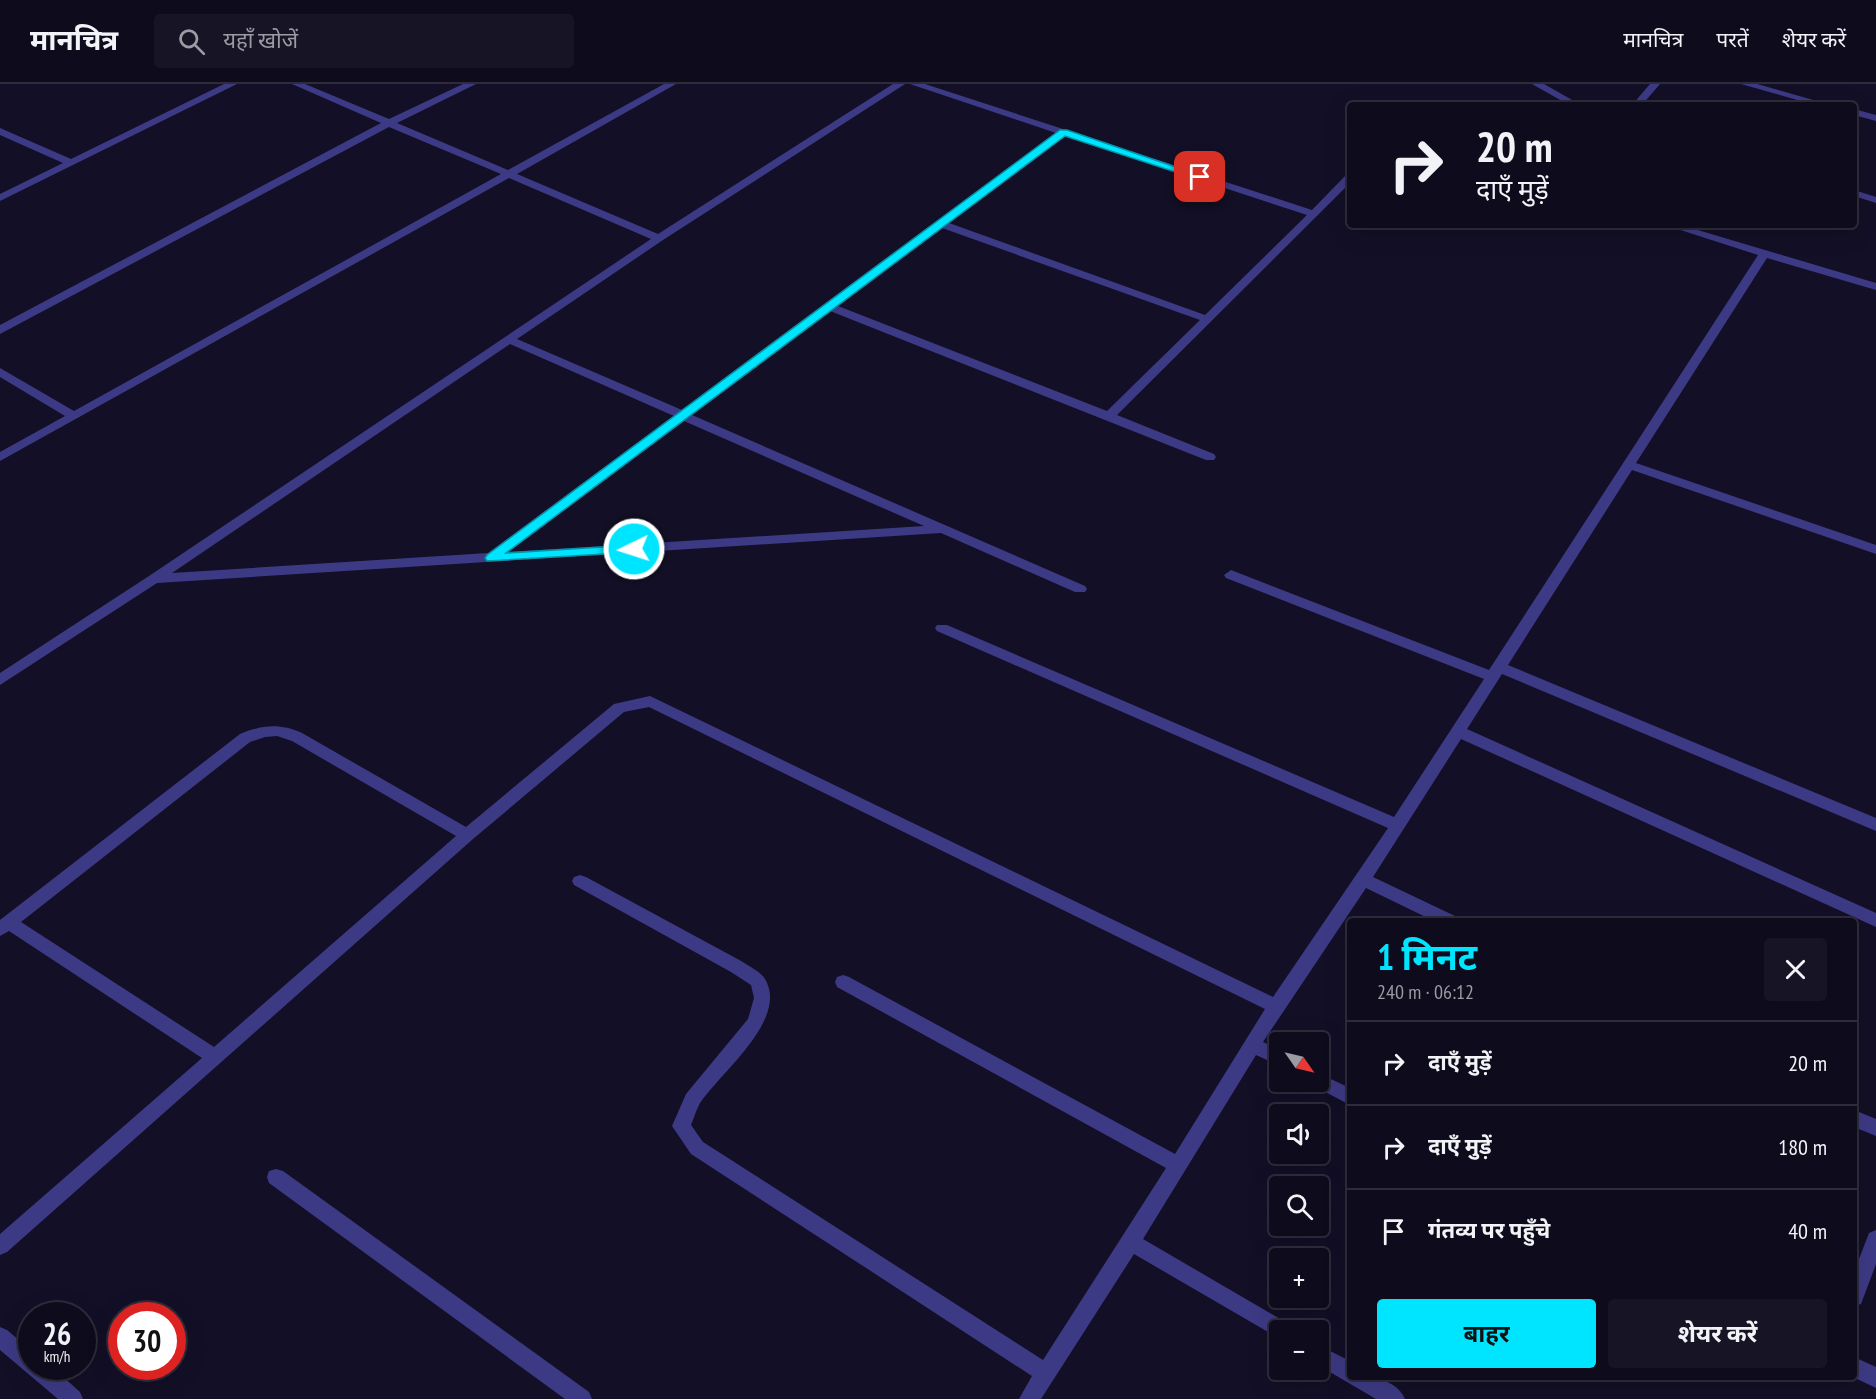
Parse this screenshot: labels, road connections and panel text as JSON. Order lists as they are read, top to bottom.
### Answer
{
  "north": "bottom right",
  "page": {
    "header": "मानचित्र",
    "search": "यहाँ खोजें",
    "nav": ["मानचित्र", "परतें", "शेयर करें"],
    "turn": ["20 m", "दाएँ मुड़ें"],
    "heading": ["1 मिनट", "240 m · 06:12"],
    "list": [
      {
        "name": "दाएँ मुड़ें",
        "value": "20 m"
      },
      {
        "name": "दाएँ मुड़ें",
        "value": "180 m"
      },
      {
        "name": "गंतव्य पर पहुँचे",
        "value": "40 m"
      }
    ],
    "map_buttons": ["+", "−"],
    "buttons": ["बाहर", "शेयर करें"],
    "speed": "26 km/h",
    "limit": "30"
  }
}
